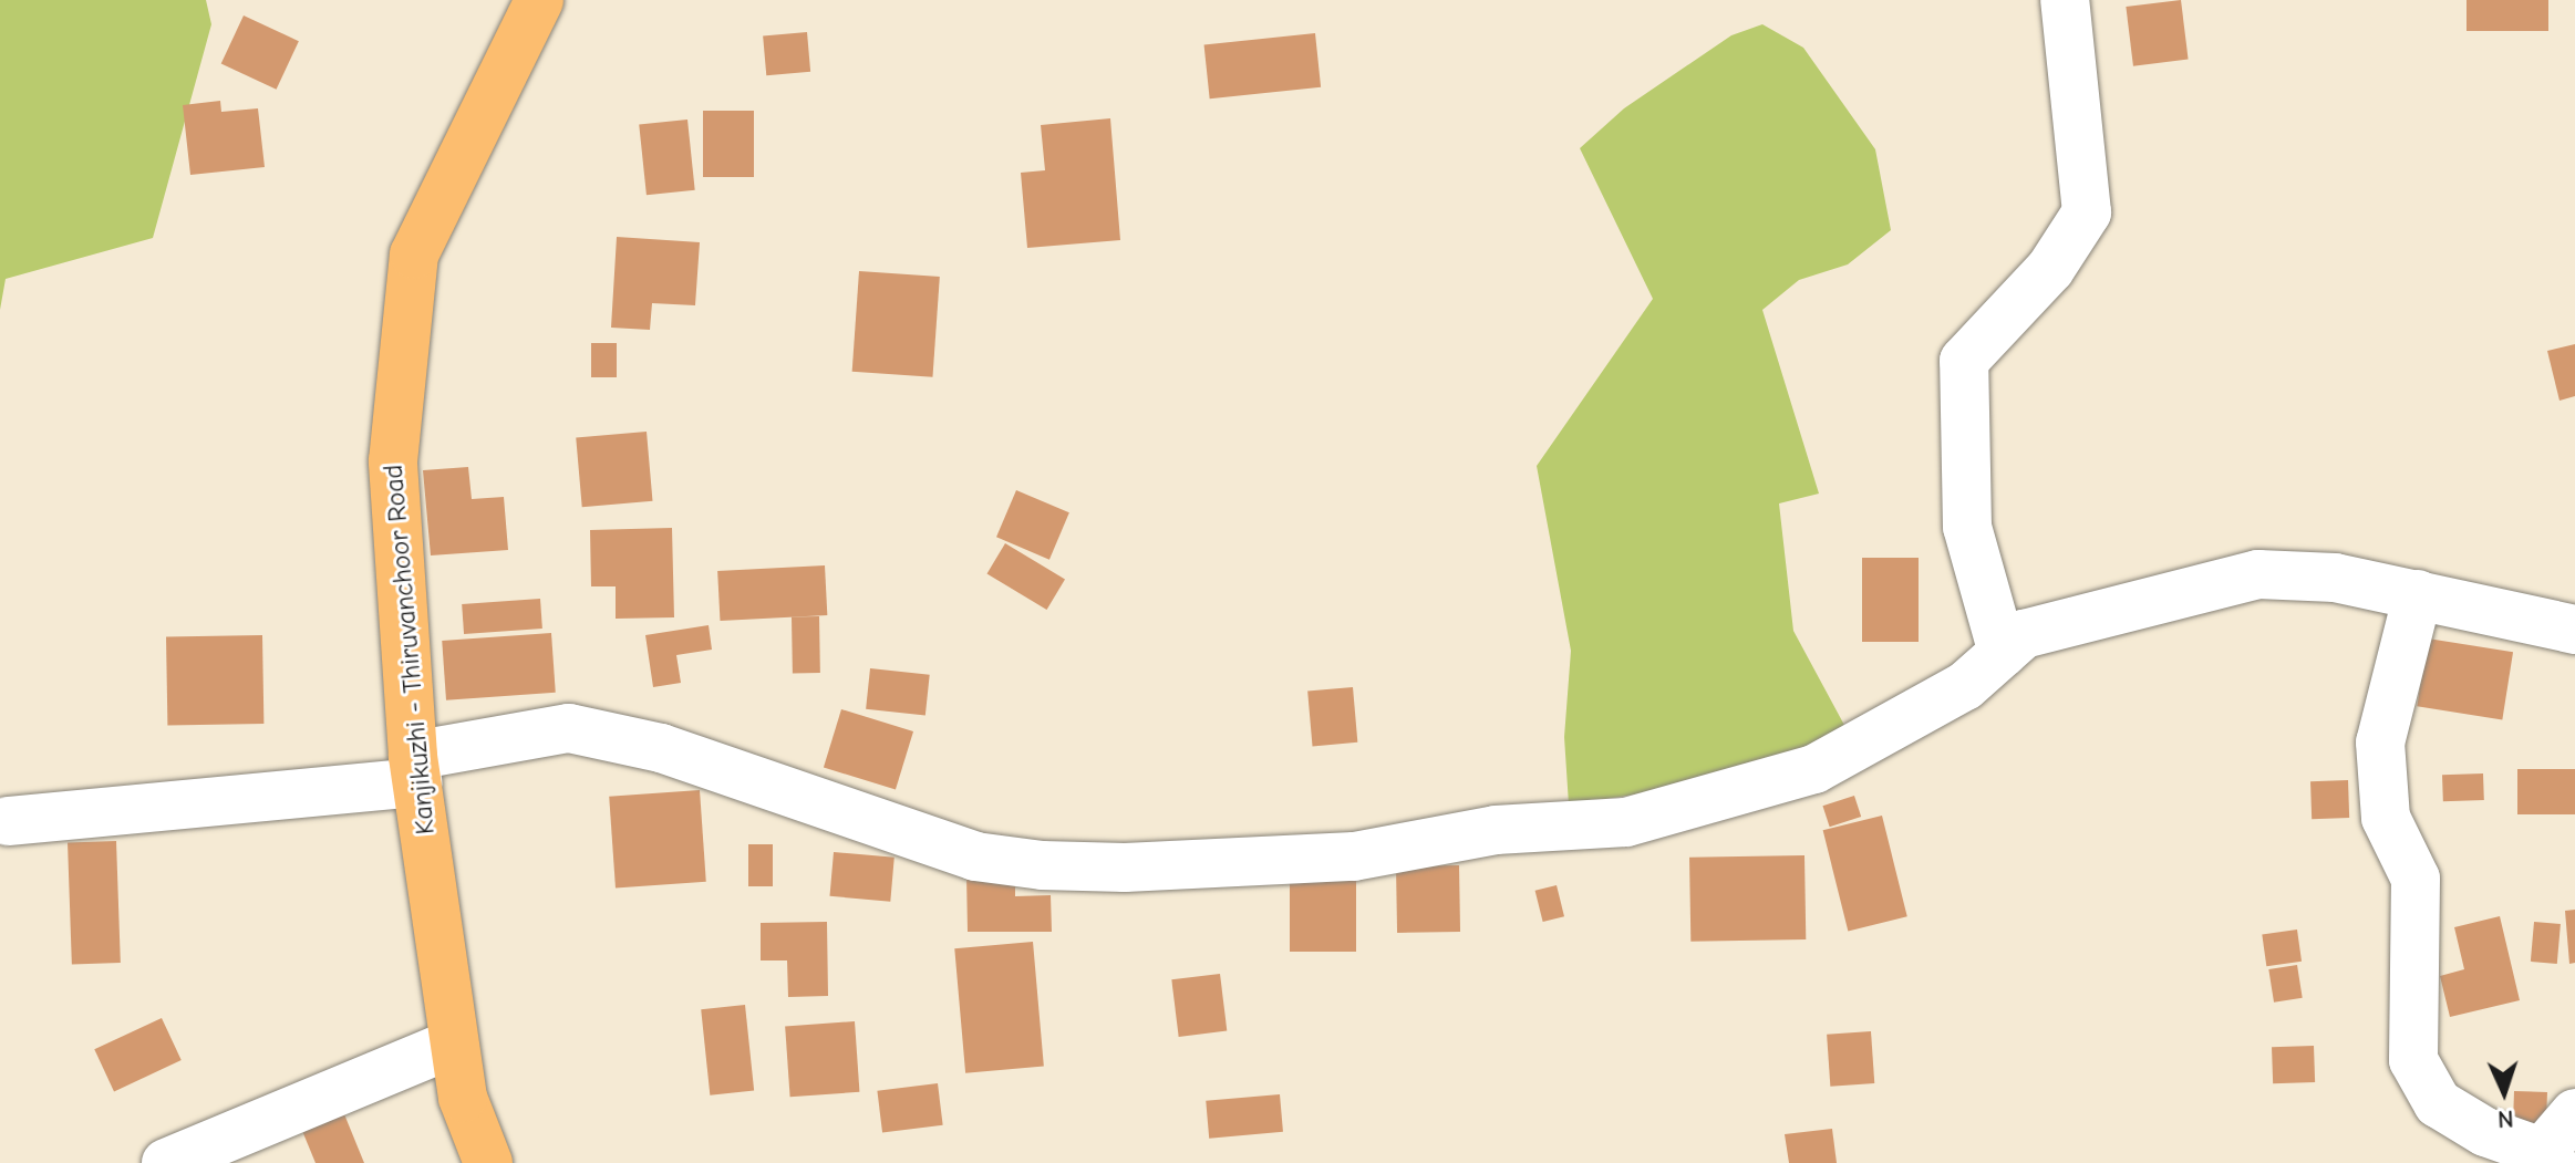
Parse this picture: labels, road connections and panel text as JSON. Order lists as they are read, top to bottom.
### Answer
{
  "streets": {
    "main road": ["Kanjikuzhi - Thiruvanchoor Road"]
  },
  "north": "bottom"
}
